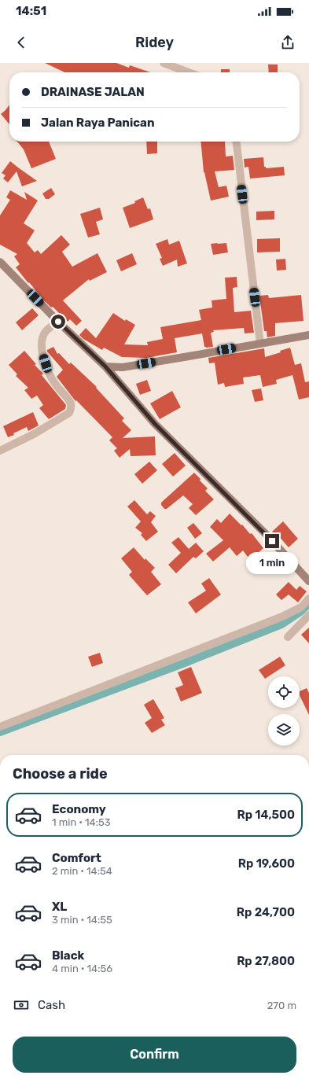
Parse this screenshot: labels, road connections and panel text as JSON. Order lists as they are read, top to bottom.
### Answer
{
  "page": {
    "status": "14:51",
    "header": "Ridey",
    "banner": ["DRAINASE JALAN", "Jalan Raya Panican"],
    "bubble": "1 min",
    "heading": "Choose a ride",
    "list": [
      {
        "name": "Economy",
        "note": "1 min · 14:53",
        "value": "Rp 14,500"
      },
      {
        "name": "Comfort",
        "note": "2 min · 14:54",
        "value": "Rp 19,600"
      },
      {
        "name": "XL",
        "note": "3 min · 14:55",
        "value": "Rp 24,700"
      },
      {
        "name": "Black",
        "note": "4 min · 14:56",
        "value": "Rp 27,800"
      }
    ],
    "pay": ["Cash", "270 m"],
    "buttons": "Confirm"
  }
}
